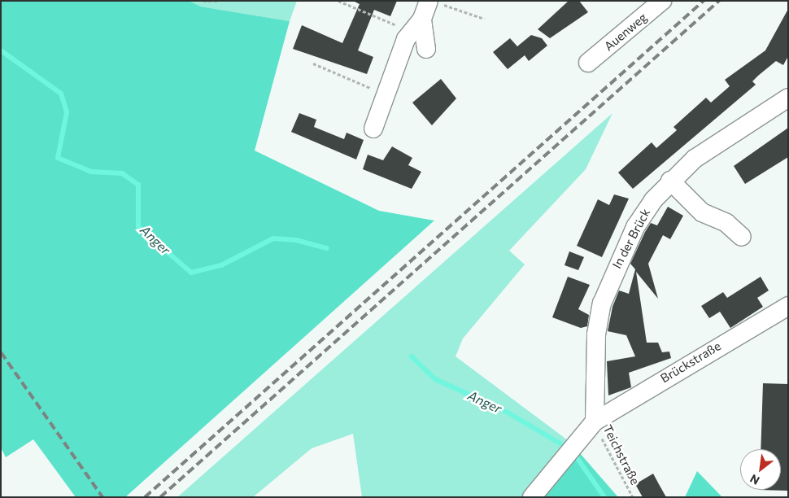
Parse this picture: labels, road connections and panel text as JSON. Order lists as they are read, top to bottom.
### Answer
{
  "streets": {
    "street": ["Auenweg", "In der Brück", "Brückstraße"],
    "path": ["Teichstraße"]
  },
  "crossings": [
    ["In der Brück", "Brückstraße"],
    ["In der Brück", "Teichstraße"],
    ["Brückstraße", "Teichstraße"]
  ],
  "water": ["Anger"],
  "north": "bottom left"
}
